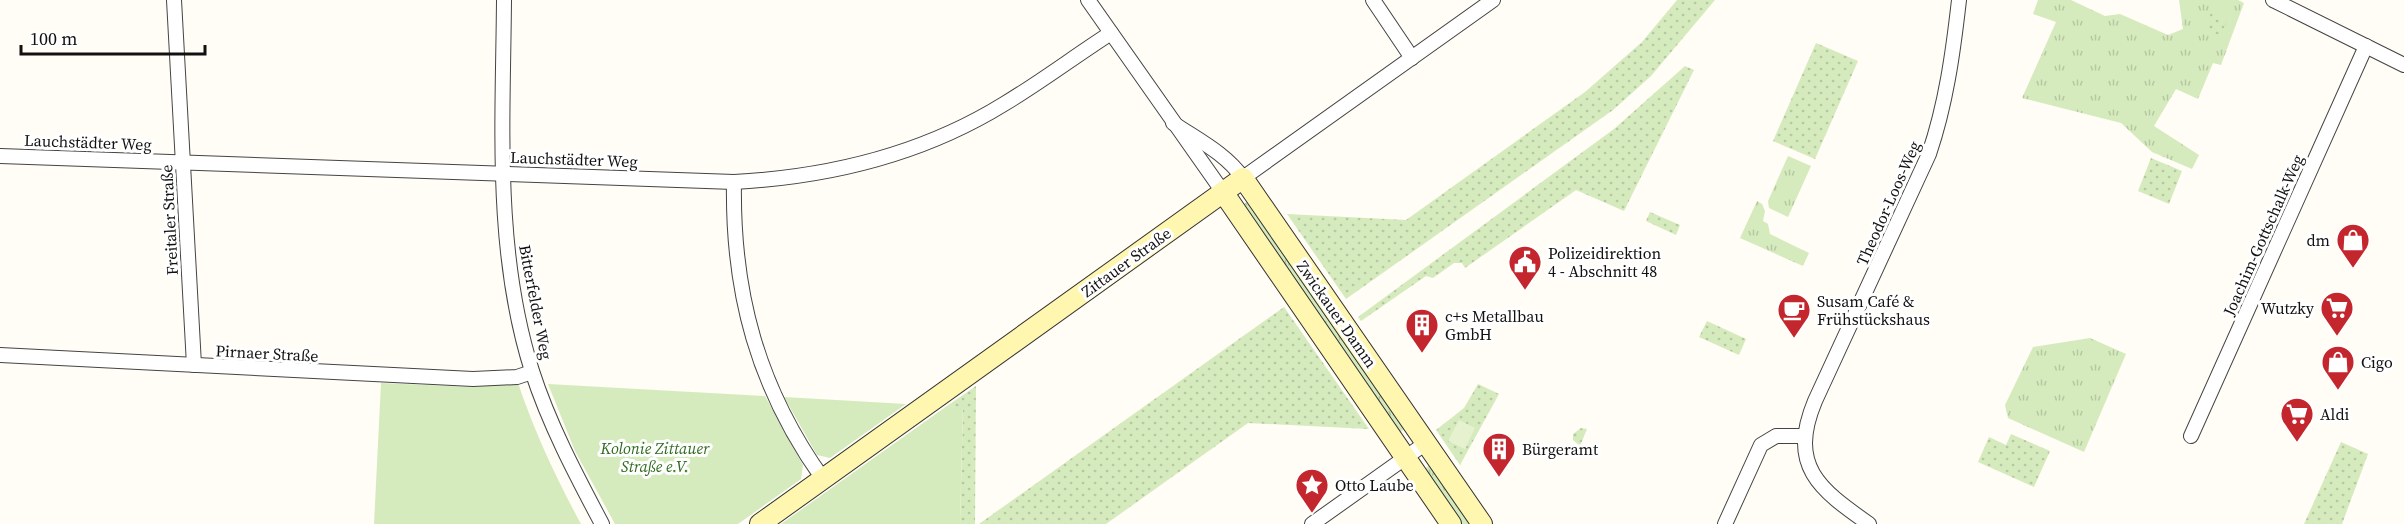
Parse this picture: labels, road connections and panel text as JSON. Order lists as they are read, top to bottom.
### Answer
{
  "streets": {
    "street": [
      "Lauchstädter Weg",
      "Theodor-Loos-Weg",
      "Freitaler Straße",
      "Joachim-Gottschalk-Weg",
      "Zittauer Straße",
      "Bitterfelder Weg",
      "Zwickauer Damm",
      "Pirnaer Straße"
    ]
  },
  "crossings": [
    ["Lauchstädter Weg", "Freitaler Straße"],
    ["Lauchstädter Weg", "Bitterfelder Weg"],
    ["Lauchstädter Weg", "Zwickauer Damm"],
    ["Freitaler Straße", "Pirnaer Straße"],
    ["Zittauer Straße", "Zwickauer Damm"],
    ["Bitterfelder Weg", "Pirnaer Straße"]
  ],
  "parks": ["Kolonie Zittauer Straße e.V."],
  "places": {
    "shop": ["dm", "Cigo"],
    "public building": ["Polizeidirektion 4 - Abschnitt 48"],
    "supermarket": ["Wutzky", "Aldi"],
    "cafe": ["Susam Café & Frühstückshaus"],
    "building": ["c+s Metallbau GmbH", "Bürgeramt"],
    "place": ["Otto Laube"]
  },
  "scale_bar": "100 m"
}
